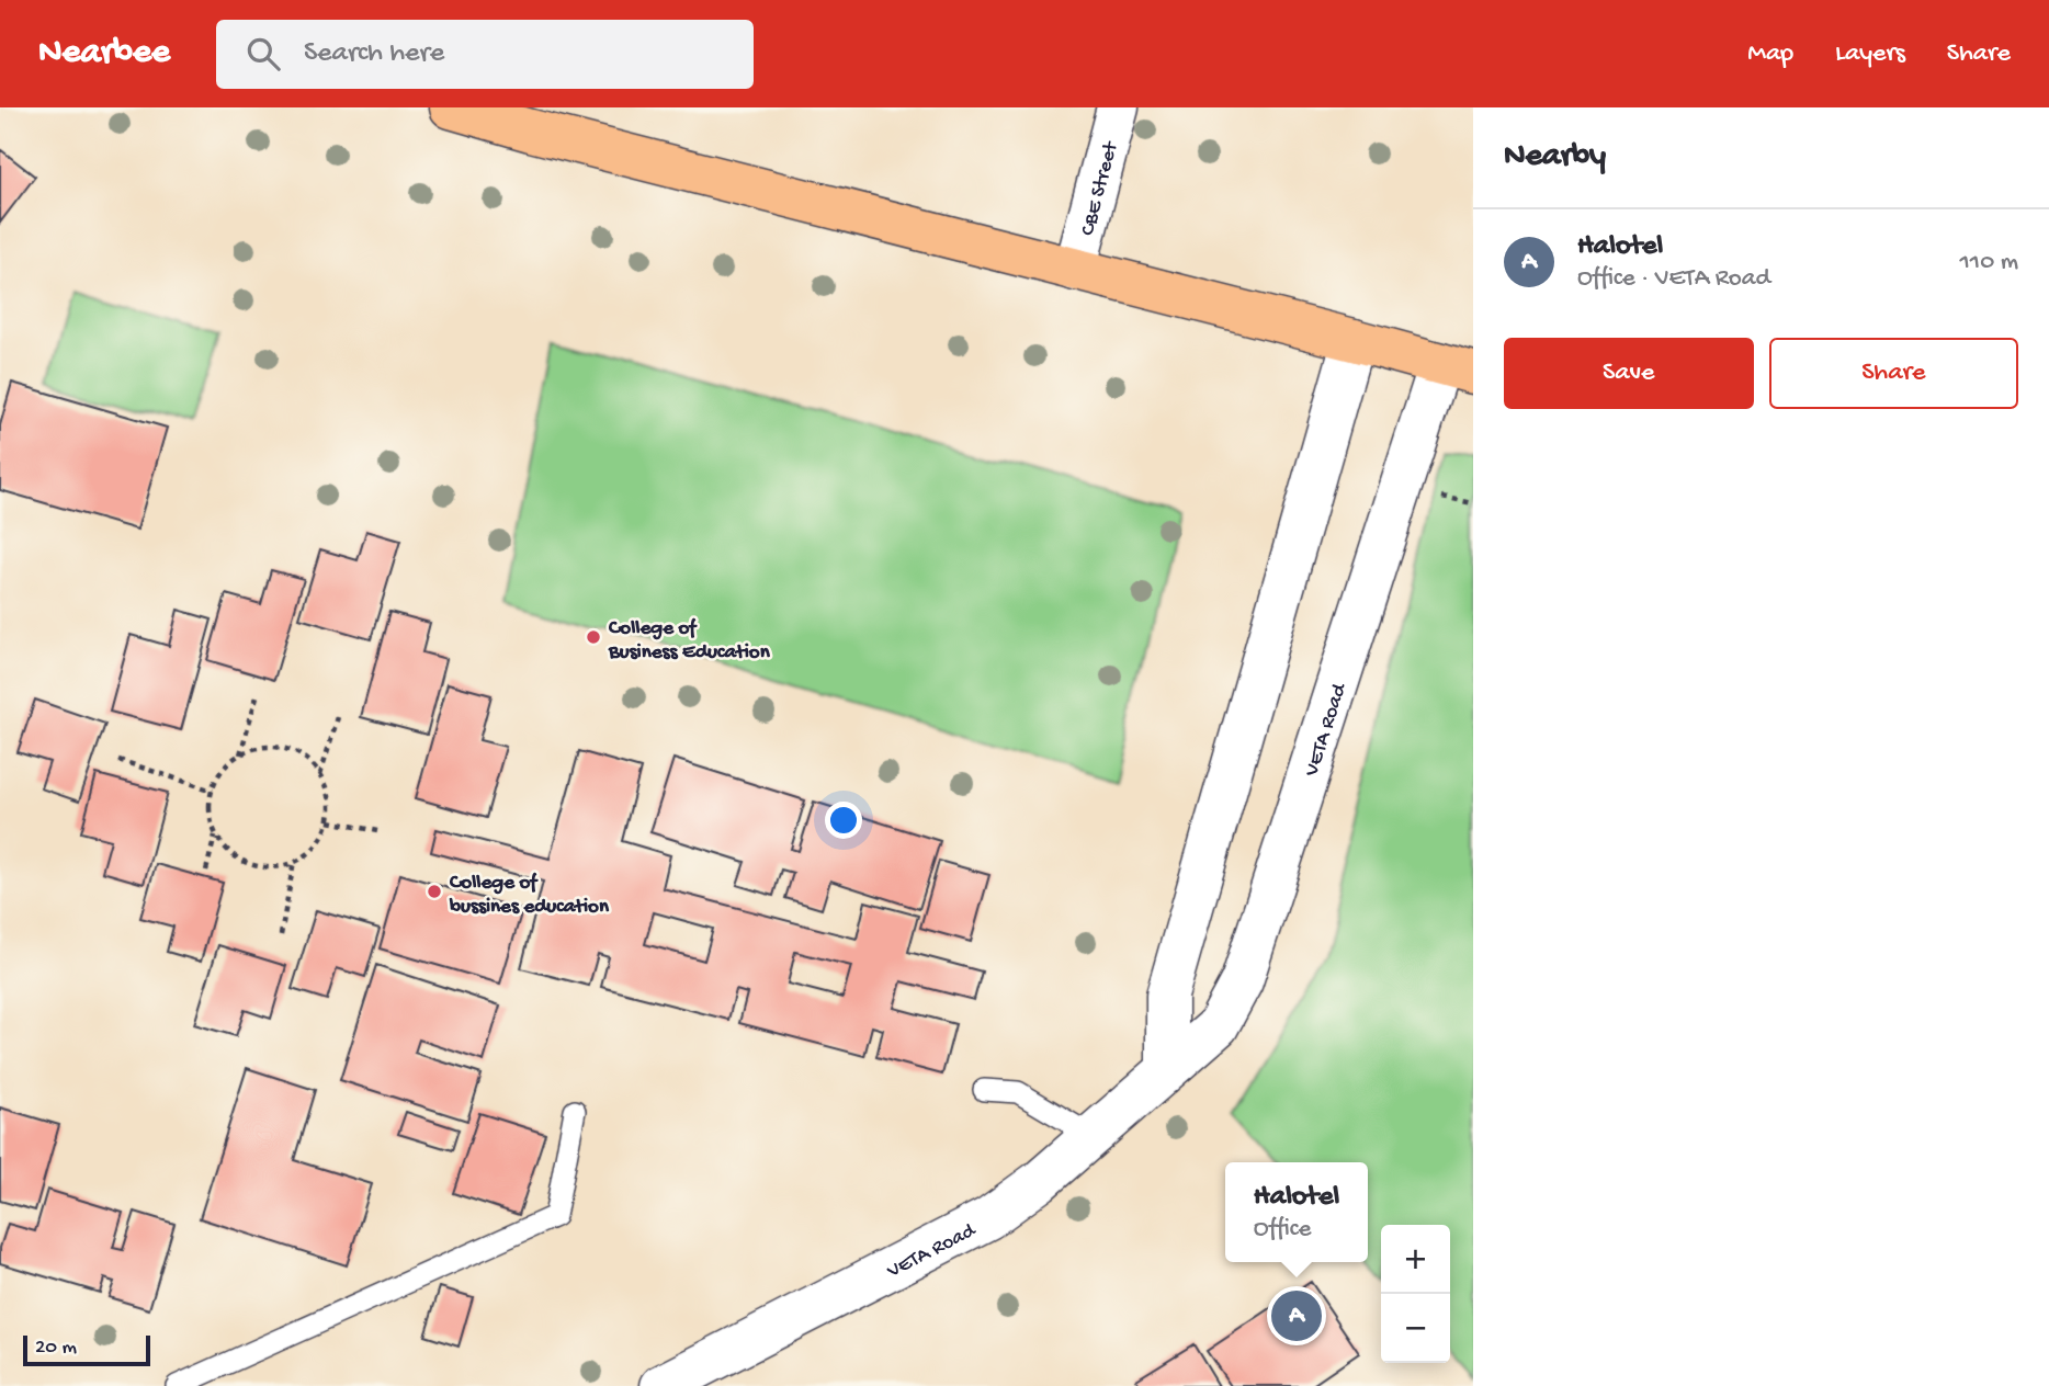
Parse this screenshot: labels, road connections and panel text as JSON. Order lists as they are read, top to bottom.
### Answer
{
  "streets": {
    "street": ["CBE Street", "VETA Road"]
  },
  "places": ["College of Business Education", "College of bussines education"],
  "scale_bar": "20 m",
  "page": {
    "header": "Nearbee",
    "search": "Search here",
    "nav": ["Map", "Layers", "Share"],
    "heading": "Nearby",
    "list": [
      {
        "mark": "A",
        "name": "Halotel",
        "note": "Office · VETA Road",
        "value": "110 m"
      }
    ],
    "buttons": ["Save", "Share"],
    "popup": ["Halotel", "Office"],
    "map_buttons": ["+", "−"],
    "pins": "A",
    "scale": "20 m"
  }
}
